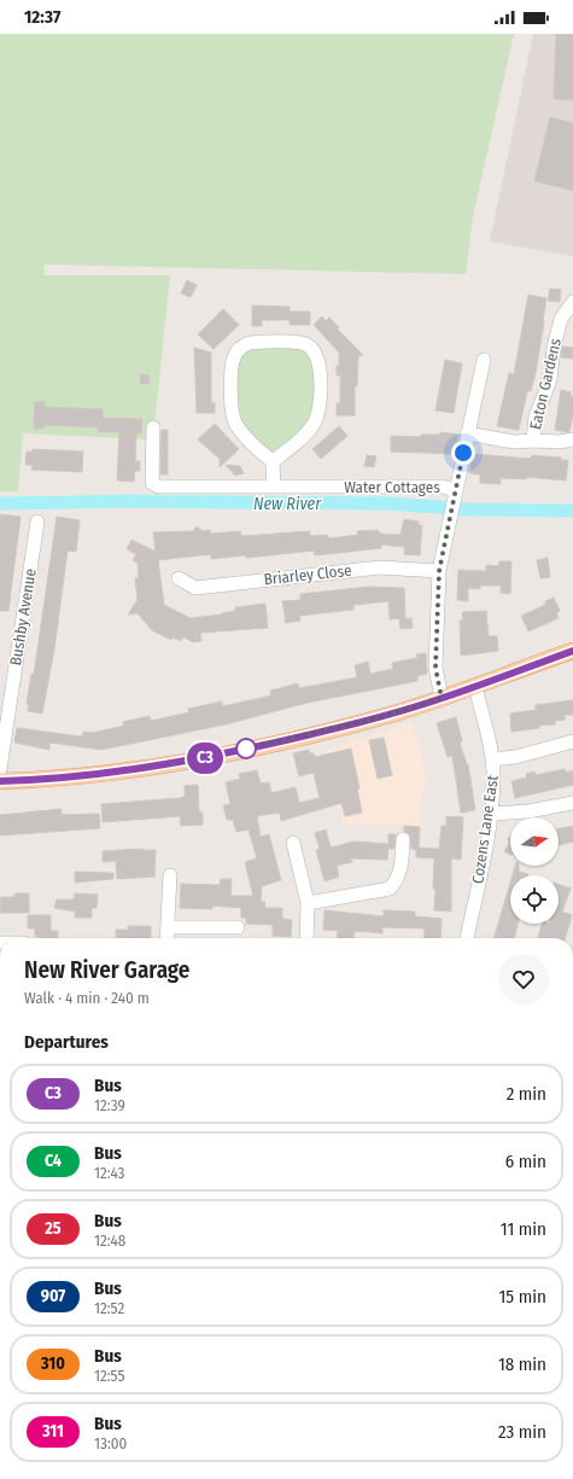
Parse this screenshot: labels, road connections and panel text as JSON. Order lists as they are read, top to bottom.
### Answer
{
  "streets": {
    "street": [
      "Eaton Gardens",
      "Water Cottages",
      "Briarley Close",
      "Bushby Avenue",
      "Cozens Lane East"
    ]
  },
  "water": ["New River"],
  "lines": ["bus line C3"],
  "north": "right",
  "page": {
    "status": "12:37",
    "on_map": "C3",
    "heading": [
      ["New River Garage", "Walk · 4 min · 240 m"],
      "Departures"
    ],
    "list": [
      {
        "mark": "C3",
        "name": "Bus",
        "note": "12:39",
        "value": "2 min"
      },
      {
        "mark": "C4",
        "name": "Bus",
        "note": "12:43",
        "value": "6 min"
      },
      {
        "mark": "25",
        "name": "Bus",
        "note": "12:48",
        "value": "11 min"
      },
      {
        "mark": "907",
        "name": "Bus",
        "note": "12:52",
        "value": "15 min"
      },
      {
        "mark": "310",
        "name": "Bus",
        "note": "12:55",
        "value": "18 min"
      },
      {
        "mark": "311",
        "name": "Bus",
        "note": "13:00",
        "value": "23 min"
      }
    ]
  }
}
